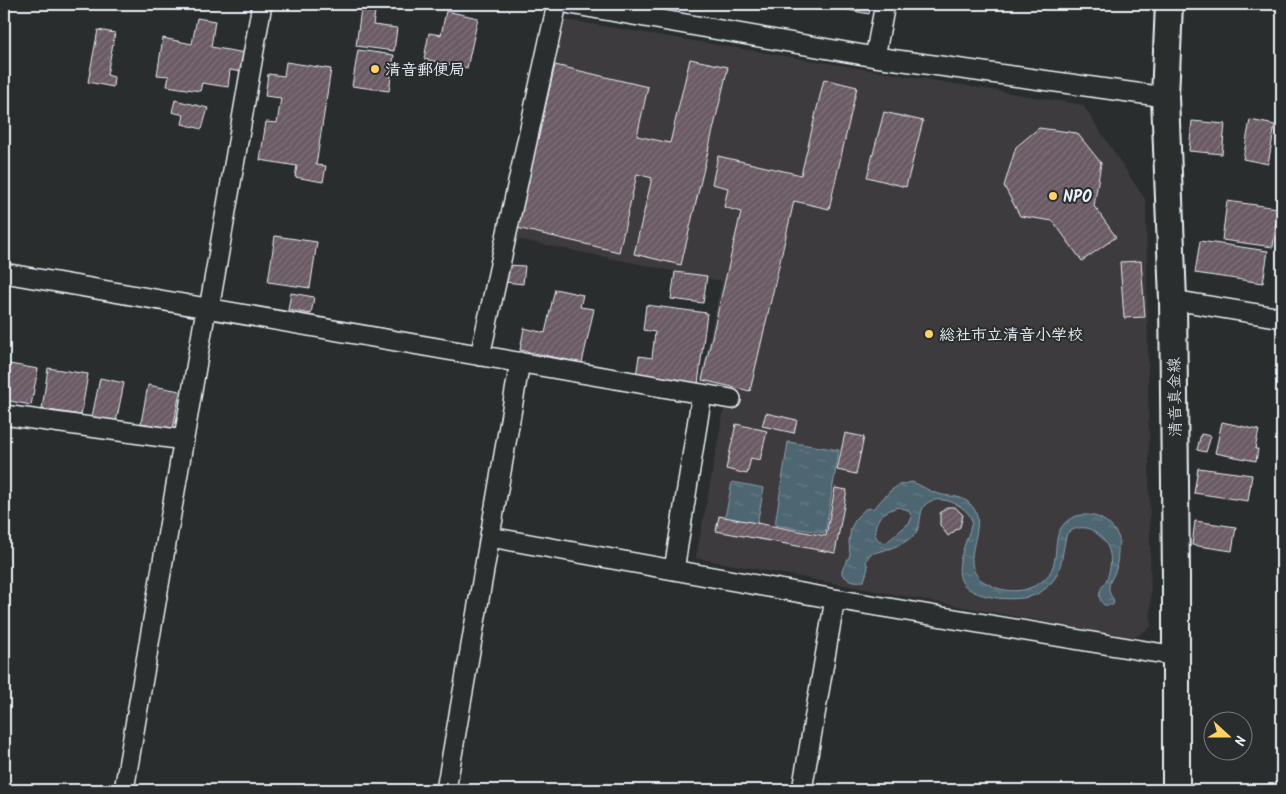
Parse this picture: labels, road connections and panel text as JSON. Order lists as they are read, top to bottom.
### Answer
{
  "streets": {
    "main road": ["清音真金線"]
  },
  "places": ["清音郵便局", "NPO", "総社市立清音小学校"],
  "north": "right"
}
